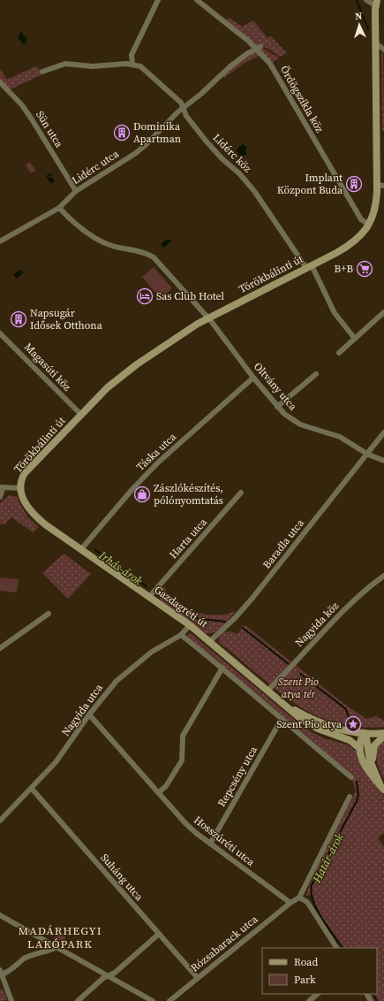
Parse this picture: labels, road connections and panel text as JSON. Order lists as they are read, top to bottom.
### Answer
{
  "streets": {
    "street": [
      "Ördögszikla köz",
      "Sün utca",
      "Lidérc köz",
      "Lidérc utca",
      "Törökbálinti út",
      "Magasúti köz",
      "Oltvány utca",
      "Táska utca",
      "Harta utca",
      "Baradla utca",
      "Gazdagréti út",
      "Nagyida köz",
      "Nagyida utca",
      "Repcsény utca",
      "Hosszúréti utca",
      "Suháng utca",
      "Rózsabarack utca"
    ]
  },
  "crossings": [
    ["Ördögszikla köz", "Lidérc utca"],
    ["Ördögszikla köz", "Törökbálinti út"],
    ["Sün utca", "Lidérc utca"],
    ["Lidérc köz", "Lidérc utca"],
    ["Lidérc köz", "Törökbálinti út"],
    ["Lidérc utca", "Oltvány utca"],
    ["Törökbálinti út", "Magasúti köz"],
    ["Törökbálinti út", "Oltvány utca"],
    ["Törökbálinti út", "Gazdagréti út"],
    ["Oltvány utca", "Táska utca"],
    ["Oltvány utca", "Baradla utca"],
    ["Táska utca", "Gazdagréti út"],
    ["Harta utca", "Gazdagréti út"],
    ["Baradla utca", "Gazdagréti út"],
    ["Gazdagréti út", "Nagyida köz"],
    ["Gazdagréti út", "Nagyida utca"],
    ["Nagyida utca", "Hosszúréti utca"],
    ["Nagyida utca", "Suháng utca"],
    ["Repcsény utca", "Hosszúréti utca"],
    ["Hosszúréti utca", "Rózsabarack utca"],
    ["Suháng utca", "Rózsabarack utca"]
  ],
  "districts": ["MADÁRHEGYI LAKÓPARK"],
  "water": ["Irhás-árok", "Határ-árok"],
  "parks": ["Szent Pio atya tér"],
  "places": {
    "building": ["Dominika Apartman", "Implant Központ Buda", "Napsugár Idősek Otthona"],
    "supermarket": ["B+B"],
    "hotel": ["Sas Club Hotel"],
    "shop": ["Zászlókészítés, pólónyomtatás"],
    "place": ["Szent Pio atya"]
  },
  "legend": ["Road", "Park"],
  "north": "top"
}
